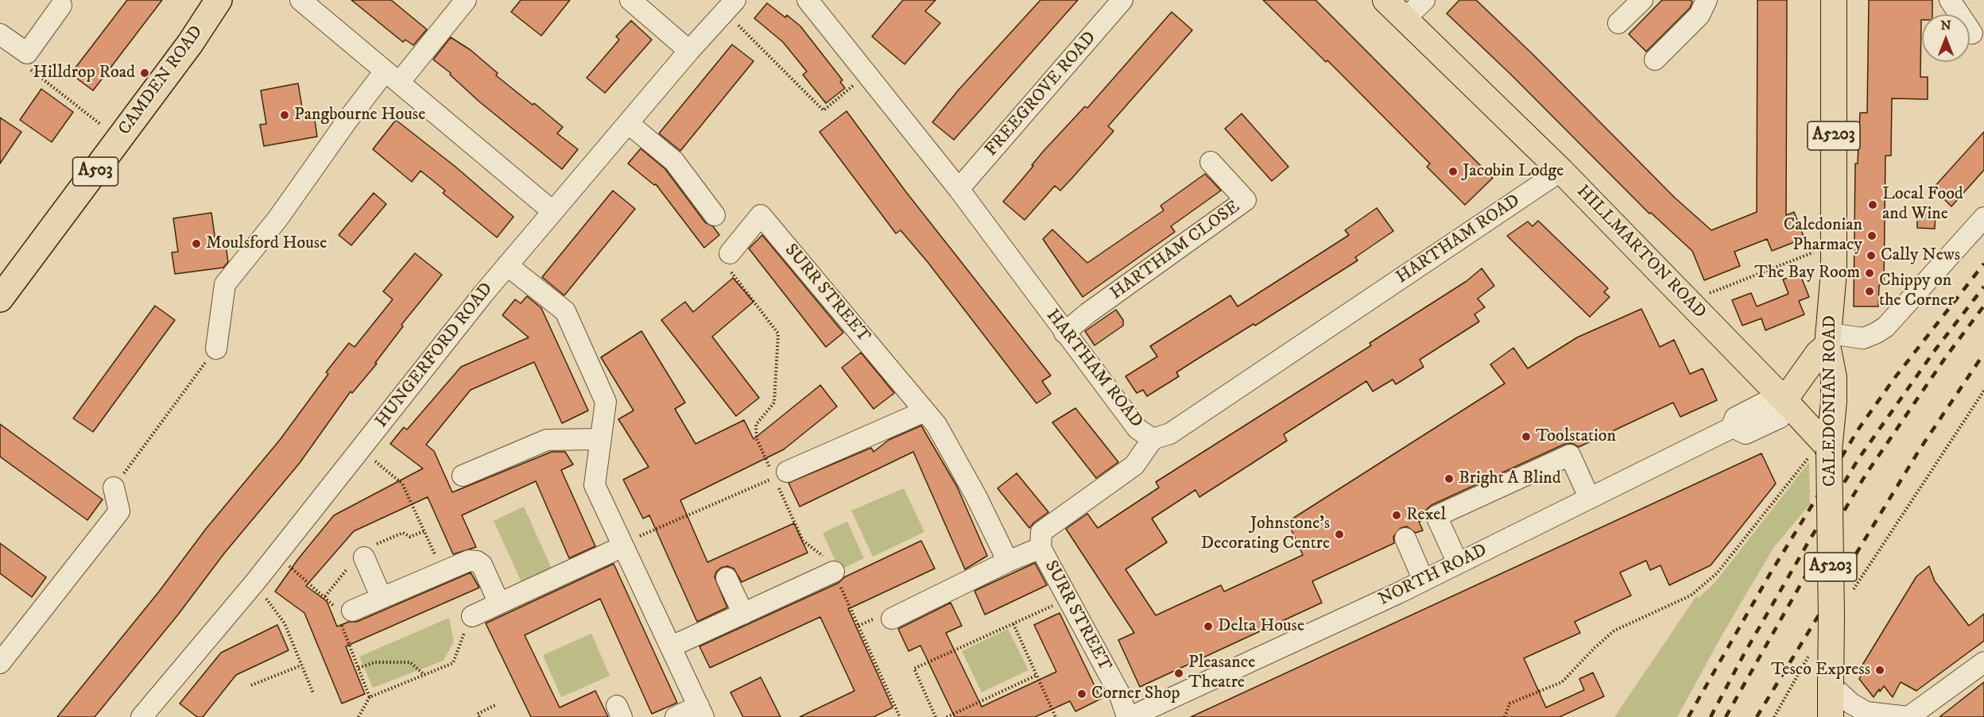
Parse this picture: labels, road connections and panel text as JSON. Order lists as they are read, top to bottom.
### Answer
{
  "streets": {
    "highway": ["CAMDEN ROAD", "A503"],
    "main road": ["A5203", "HILLMARTON ROAD", "CALEDONIAN ROAD"],
    "street": [
      "FREEGROVE ROAD",
      "HARTHAM ROAD",
      "HARTHAM CLOSE",
      "SURR STREET",
      "HUNGERFORD ROAD",
      "NORTH ROAD"
    ]
  },
  "crossings": [
    ["FREEGROVE ROAD", "HARTHAM ROAD"],
    ["HARTHAM ROAD", "HARTHAM CLOSE"],
    ["HARTHAM ROAD", "HILLMARTON ROAD"],
    ["HILLMARTON ROAD", "CALEDONIAN ROAD"],
    ["HILLMARTON ROAD", "NORTH ROAD"],
    ["SURR STREET", "NORTH ROAD"]
  ],
  "places": [
    "Hilldrop Road",
    "Pangbourne House",
    "Jacobin Lodge",
    "Local Food and Wine",
    "Caledonian Pharmacy",
    "Moulsford House",
    "Cally News",
    "The Bay Room",
    "Chippy on the Corner",
    "Toolstation",
    "Bright A Blind",
    "Rexel",
    "Johnstone's Decorating Centre",
    "Delta House",
    "Tesco Express",
    "Pleasance Theatre",
    "Corner Shop"
  ],
  "north": "top"
}
